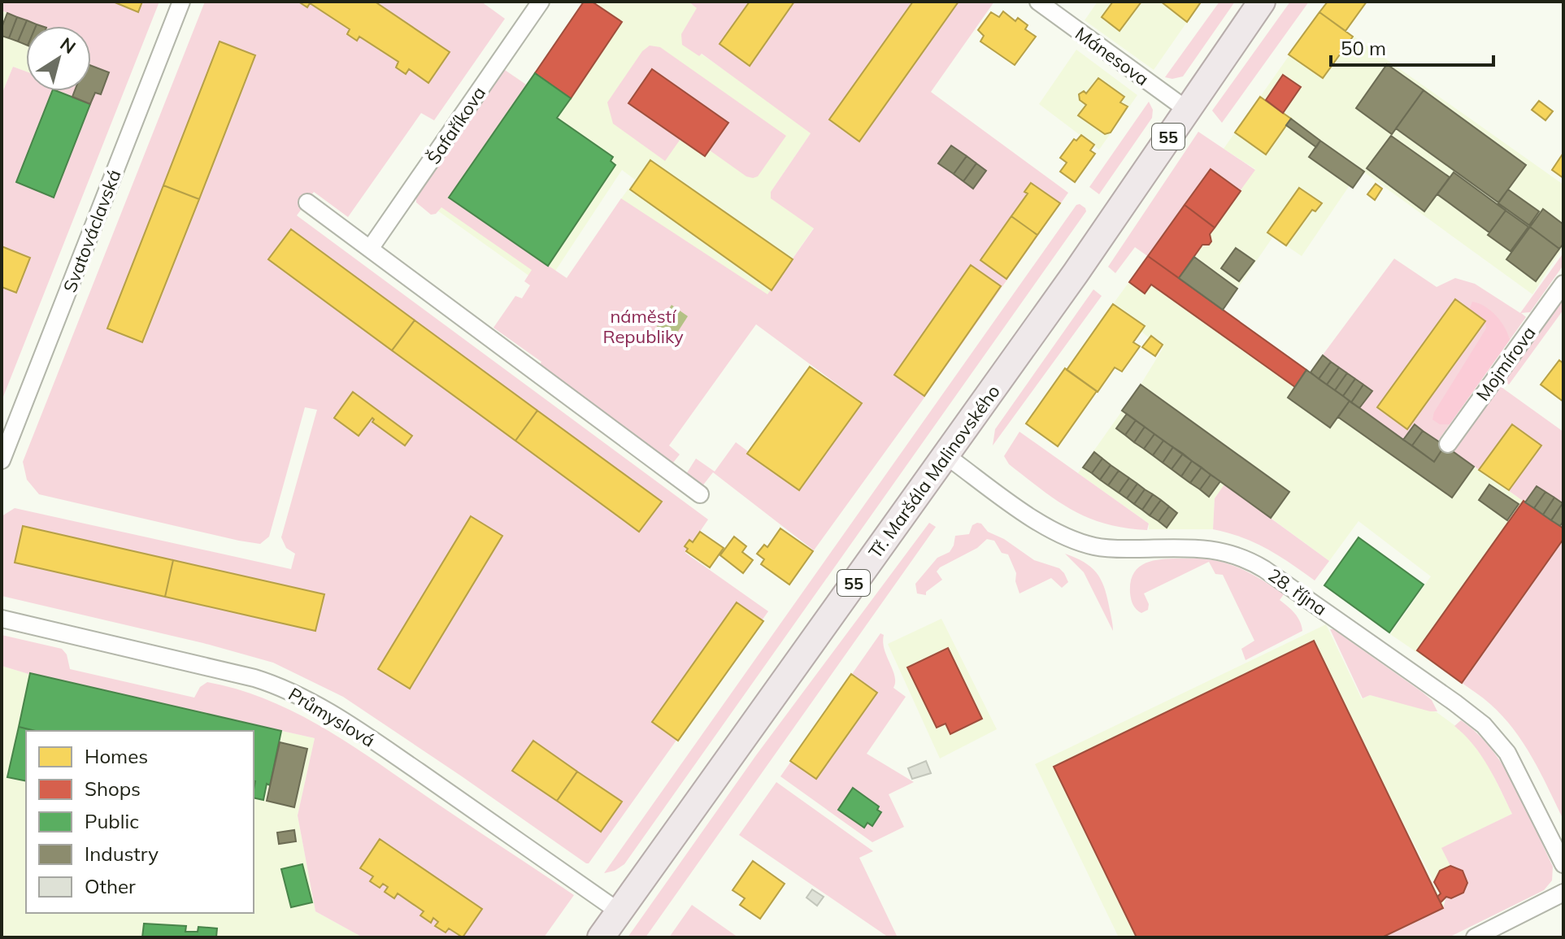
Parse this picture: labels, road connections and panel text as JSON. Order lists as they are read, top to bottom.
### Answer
{
  "streets": {
    "main road": ["55", "Tř. Maršála Malinovského"],
    "street": [
      "Mánesova",
      "Šafaříkova",
      "Svatováclavská",
      "Mojmírova",
      "28. října",
      "Průmyslová"
    ]
  },
  "crossings": [
    ["Mánesova", "Tř. Maršála Malinovského"],
    ["Tř. Maršála Malinovského", "28. října"],
    ["Tř. Maršála Malinovského", "Průmyslová"]
  ],
  "parks": ["náměstí Republiky"],
  "legend": [
    "Homes",
    "Shops",
    "Public",
    "Industry",
    "Other"
  ],
  "scale_bar": "50 m",
  "north": "top right"
}
